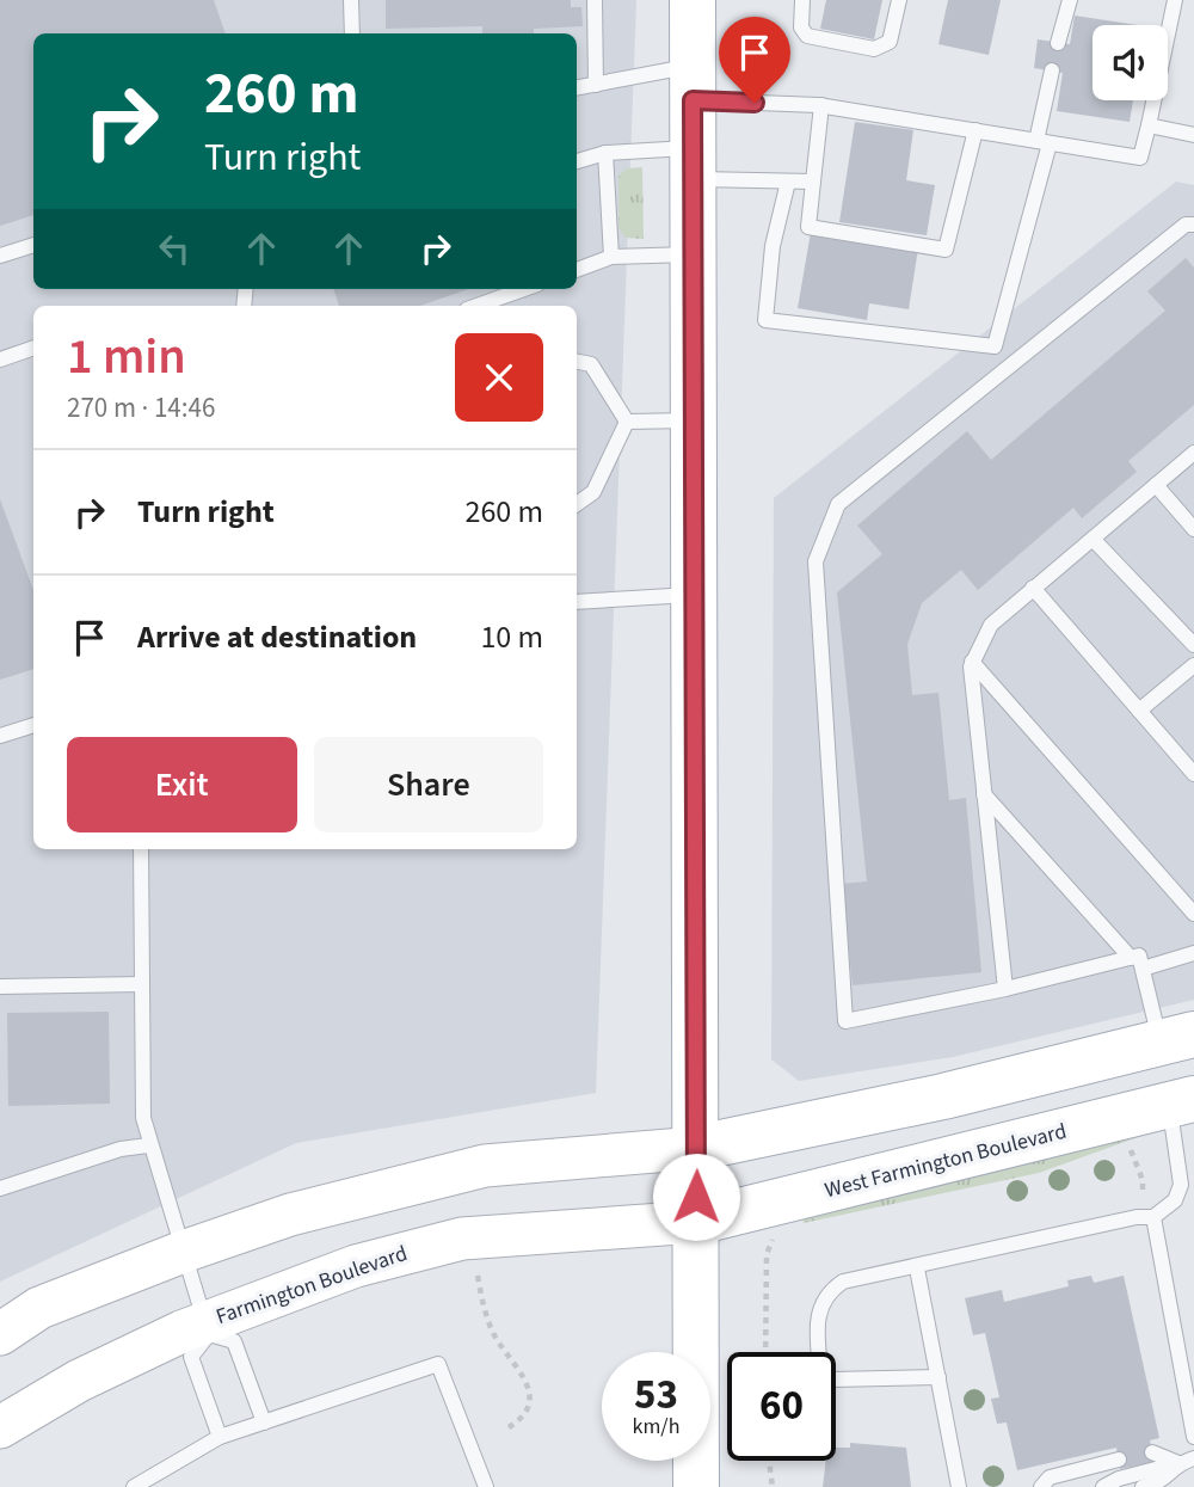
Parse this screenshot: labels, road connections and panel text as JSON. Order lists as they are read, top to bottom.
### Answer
{
  "streets": {
    "main road": ["West Farmington Boulevard", "Farmington Boulevard"]
  },
  "crossings": [
    ["West Farmington Boulevard", "Farmington Boulevard"]
  ],
  "page": {
    "turn": ["260 m", "Turn right"],
    "heading": ["1 min", "270 m · 14:46"],
    "list": [
      {
        "name": "Turn right",
        "value": "260 m"
      },
      {
        "name": "Arrive at destination",
        "value": "10 m"
      }
    ],
    "buttons": ["Exit", "Share"],
    "speed": "53 km/h",
    "limit": "60"
  }
}
